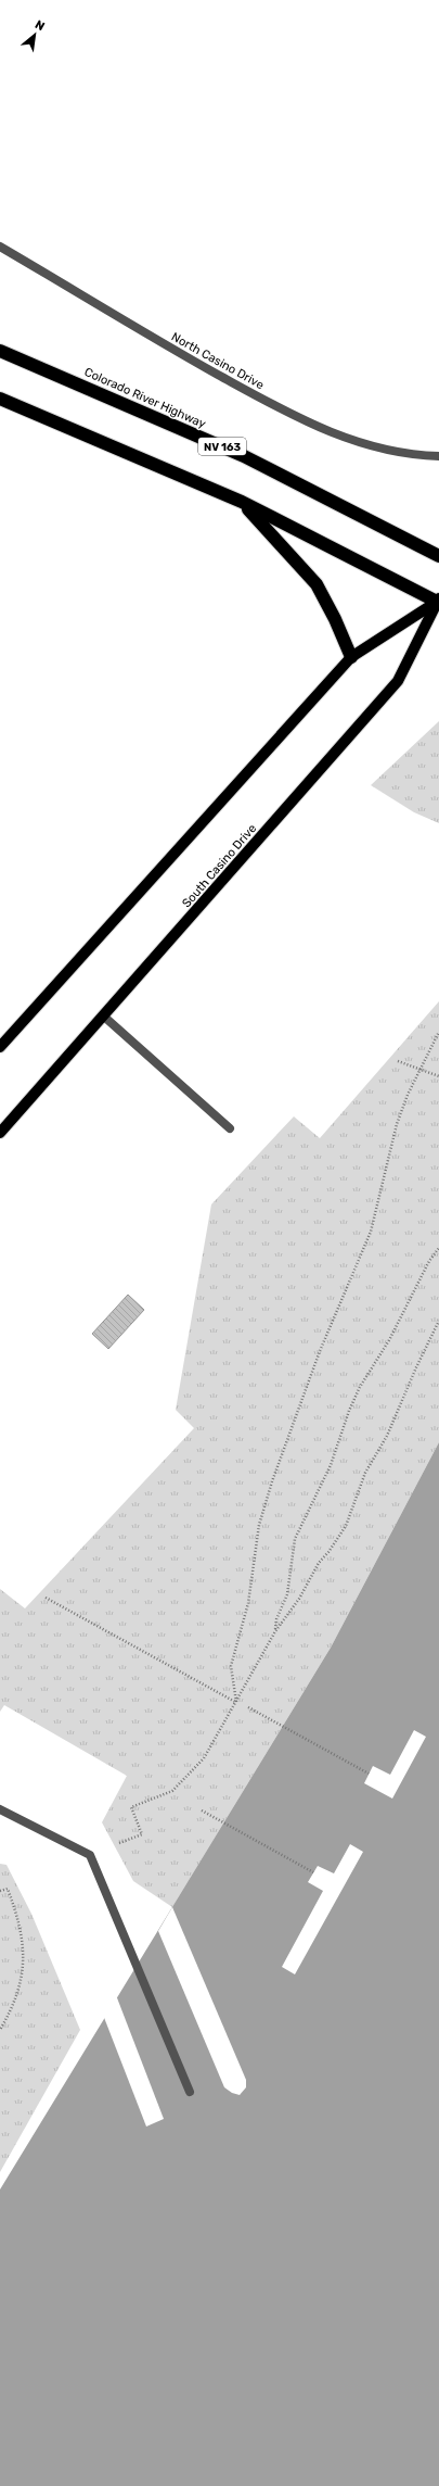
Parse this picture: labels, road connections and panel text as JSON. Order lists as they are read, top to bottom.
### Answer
{
  "streets": {
    "highway": ["Colorado River Highway", "NV 163"],
    "main road": ["South Casino Drive"],
    "street": ["North Casino Drive"]
  },
  "north": "top right"
}
